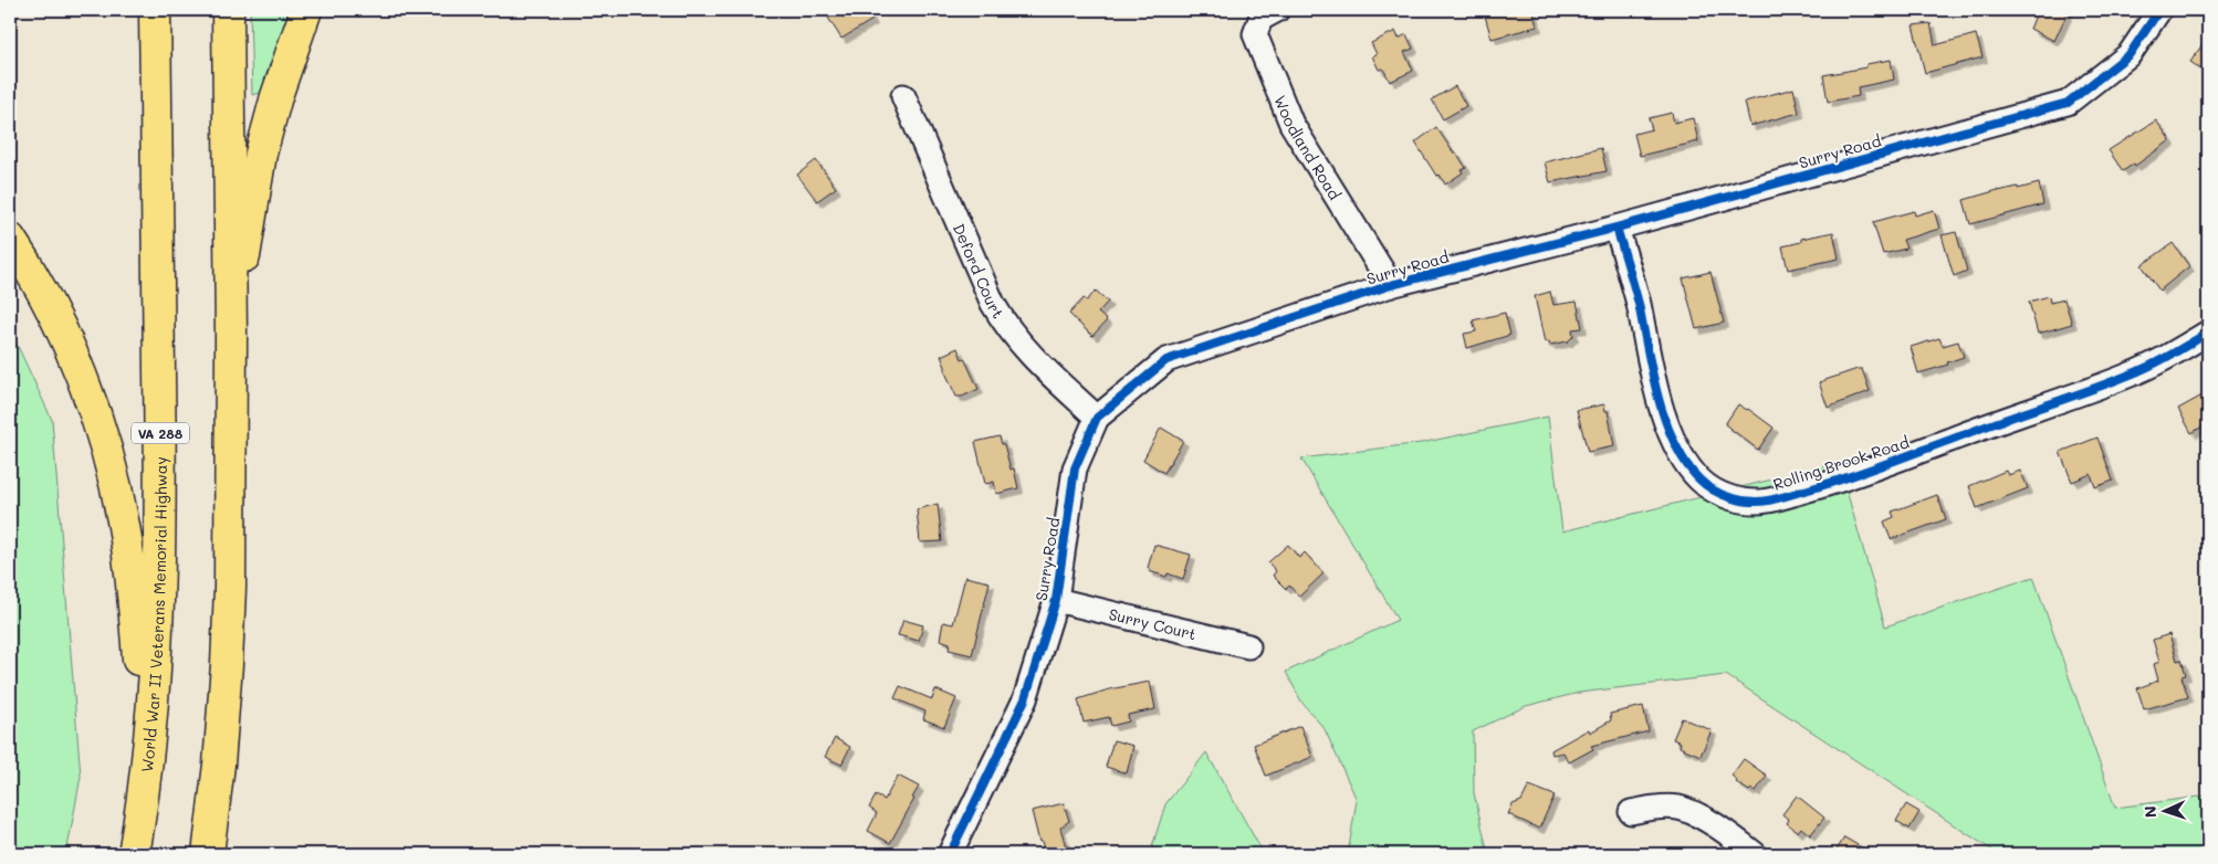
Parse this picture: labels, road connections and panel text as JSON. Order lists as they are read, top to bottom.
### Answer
{
  "streets": {
    "highway": ["VA 288", "World War II Veterans Memorial Highway"],
    "street": [
      "Woodland Road",
      "Surry Road",
      "Deford Court",
      "Rolling Brook Road",
      "Surry Court"
    ]
  },
  "crossings": [
    ["Woodland Road", "Surry Road"],
    ["Surry Road", "Deford Court"],
    ["Surry Road", "Rolling Brook Road"],
    ["Surry Road", "Surry Court"]
  ],
  "north": "left"
}
